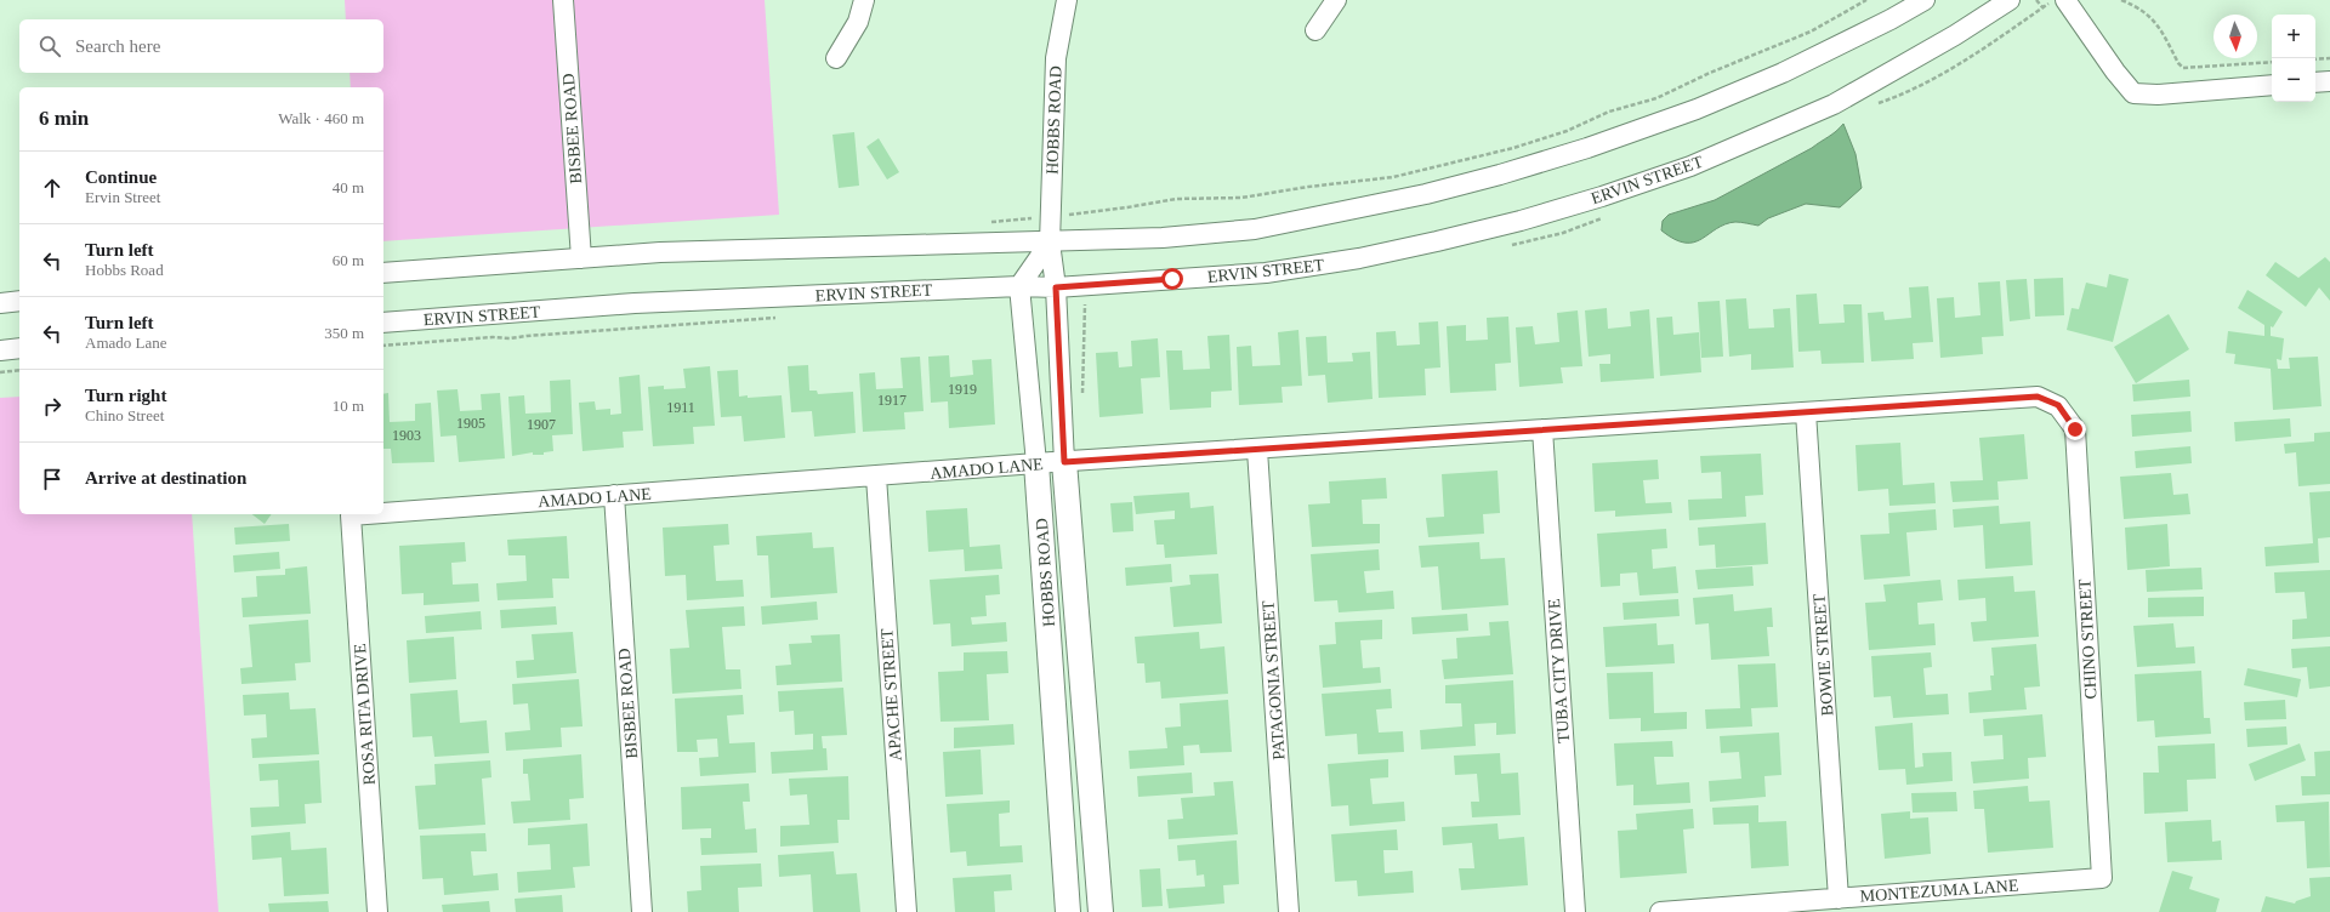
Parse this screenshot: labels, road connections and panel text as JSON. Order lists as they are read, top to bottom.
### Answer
{
  "streets": {
    "street": [
      "HOBBS ROAD",
      "BISBEE ROAD",
      "ERVIN STREET",
      "AMADO LANE",
      "CHINO STREET",
      "BOWIE STREET",
      "TUBA CITY DRIVE",
      "PATAGONIA STREET",
      "APACHE STREET",
      "ROSA RITA DRIVE",
      "MONTEZUMA LANE"
    ]
  },
  "crossings": [
    ["HOBBS ROAD", "ERVIN STREET"],
    ["HOBBS ROAD", "AMADO LANE"],
    ["BISBEE ROAD", "AMADO LANE"],
    ["AMADO LANE", "CHINO STREET"],
    ["AMADO LANE", "BOWIE STREET"],
    ["AMADO LANE", "TUBA CITY DRIVE"],
    ["AMADO LANE", "PATAGONIA STREET"],
    ["AMADO LANE", "APACHE STREET"],
    ["AMADO LANE", "ROSA RITA DRIVE"],
    ["CHINO STREET", "MONTEZUMA LANE"],
    ["BOWIE STREET", "MONTEZUMA LANE"]
  ],
  "house_numbers": [
    "1919",
    "1917",
    "1911",
    "1905",
    "1907",
    "1903"
  ],
  "north": "bottom",
  "page": {
    "map_buttons": ["+", "−"],
    "search": "Search here",
    "heading": ["6 min", "Walk · 460 m"],
    "list": [
      ["Continue", "Ervin Street", "40 m"],
      ["Turn left", "Hobbs Road", "60 m"],
      ["Turn left", "Amado Lane", "350 m"],
      ["Turn right", "Chino Street", "10 m"],
      "Arrive at destination"
    ]
  }
}
